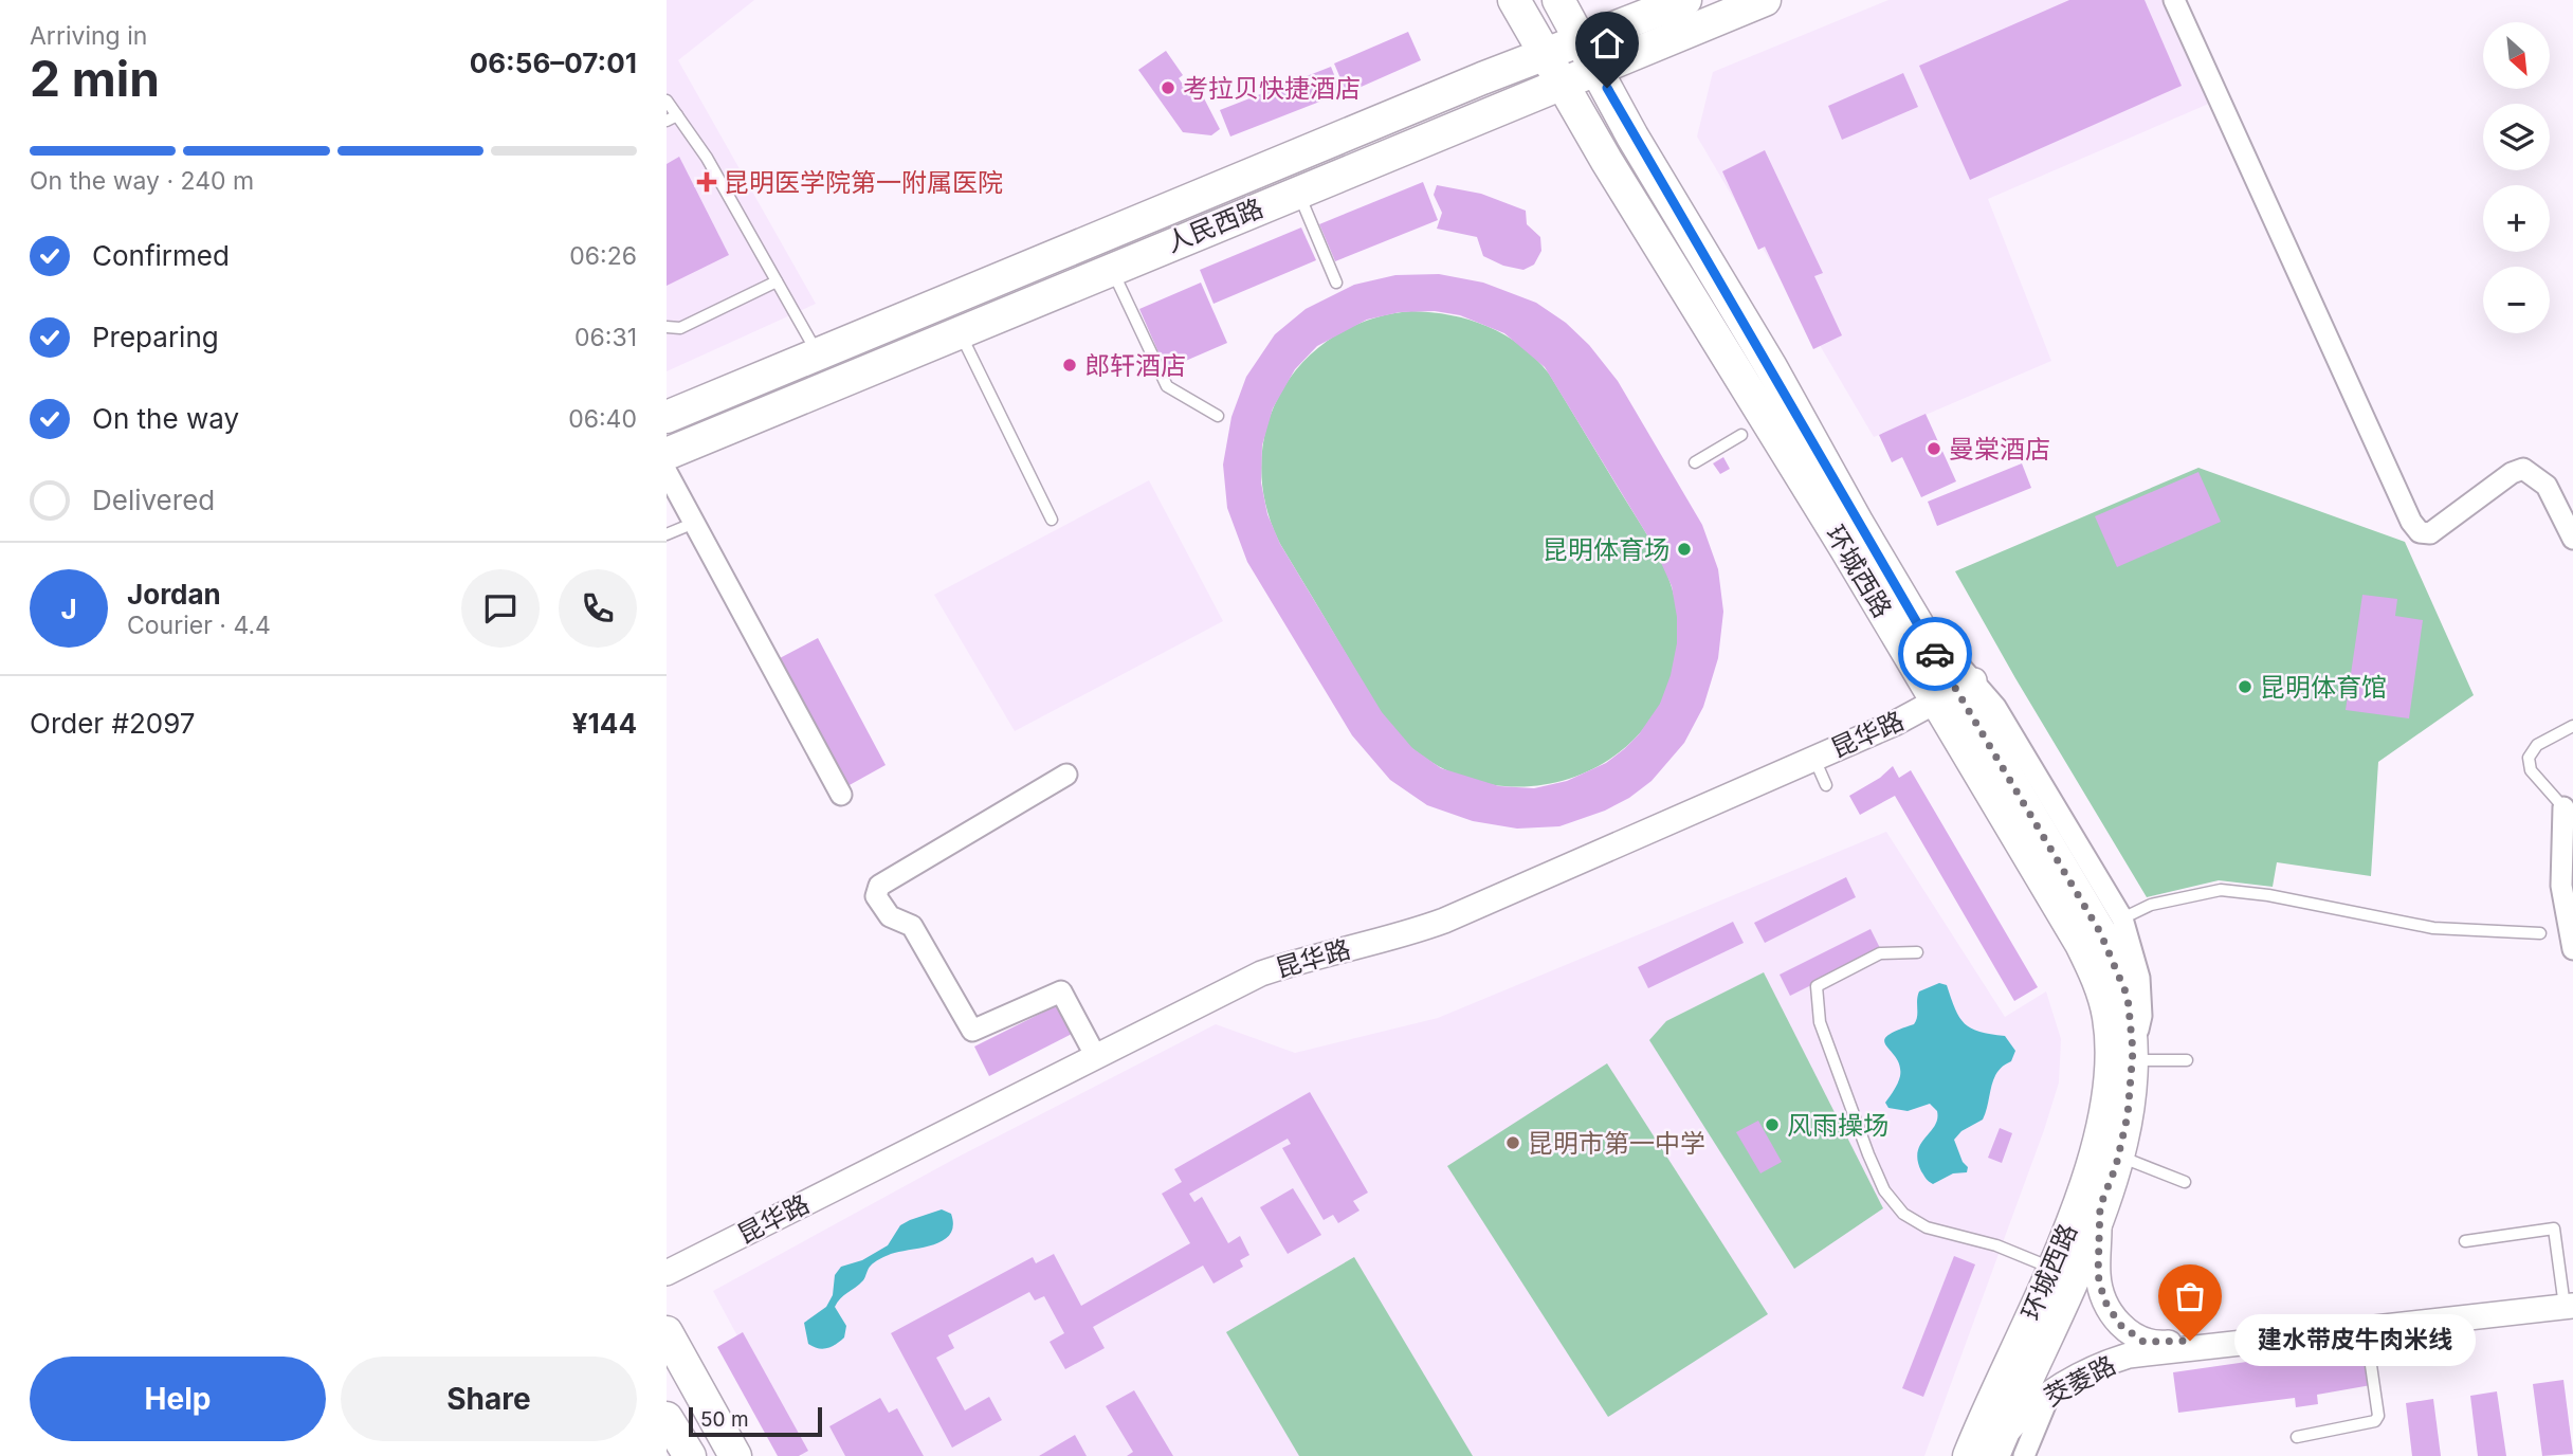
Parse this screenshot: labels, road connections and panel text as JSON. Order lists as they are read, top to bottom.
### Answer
{
  "streets": {
    "main road": ["人民西路", "环城西路"],
    "street": ["昆华路", "茭菱路"]
  },
  "crossings": [
    ["人民西路", "环城西路"],
    ["环城西路", "昆华路"],
    ["环城西路", "茭菱路"]
  ],
  "places": {
    "other": [
      "考拉贝快捷酒店",
      "郎轩酒店",
      "曼棠酒店",
      "昆明体育场",
      "昆明体育馆",
      "风雨操场",
      "昆明市第一中学",
      "建水带皮牛肉米线"
    ],
    "health": ["昆明医学院第一附属医院"]
  },
  "scale_bar": "50 m",
  "north": "bottom right",
  "page": {
    "heading": ["2 min", "Arriving in", "06:56–07:01"],
    "panel": [
      "Jordan",
      "Courier · 4.4",
      "Order #2097",
      "¥144"
    ],
    "map_buttons": ["+", "−"],
    "bar": "On the way · 240 m",
    "list": [
      ["Confirmed", "06:26"],
      ["Preparing", "06:31"],
      ["On the way", "06:40"],
      "Delivered"
    ],
    "round": "J",
    "bubble": "建水带皮牛肉米线",
    "buttons": ["Help", "Share"],
    "scale": "50 m"
  }
}
